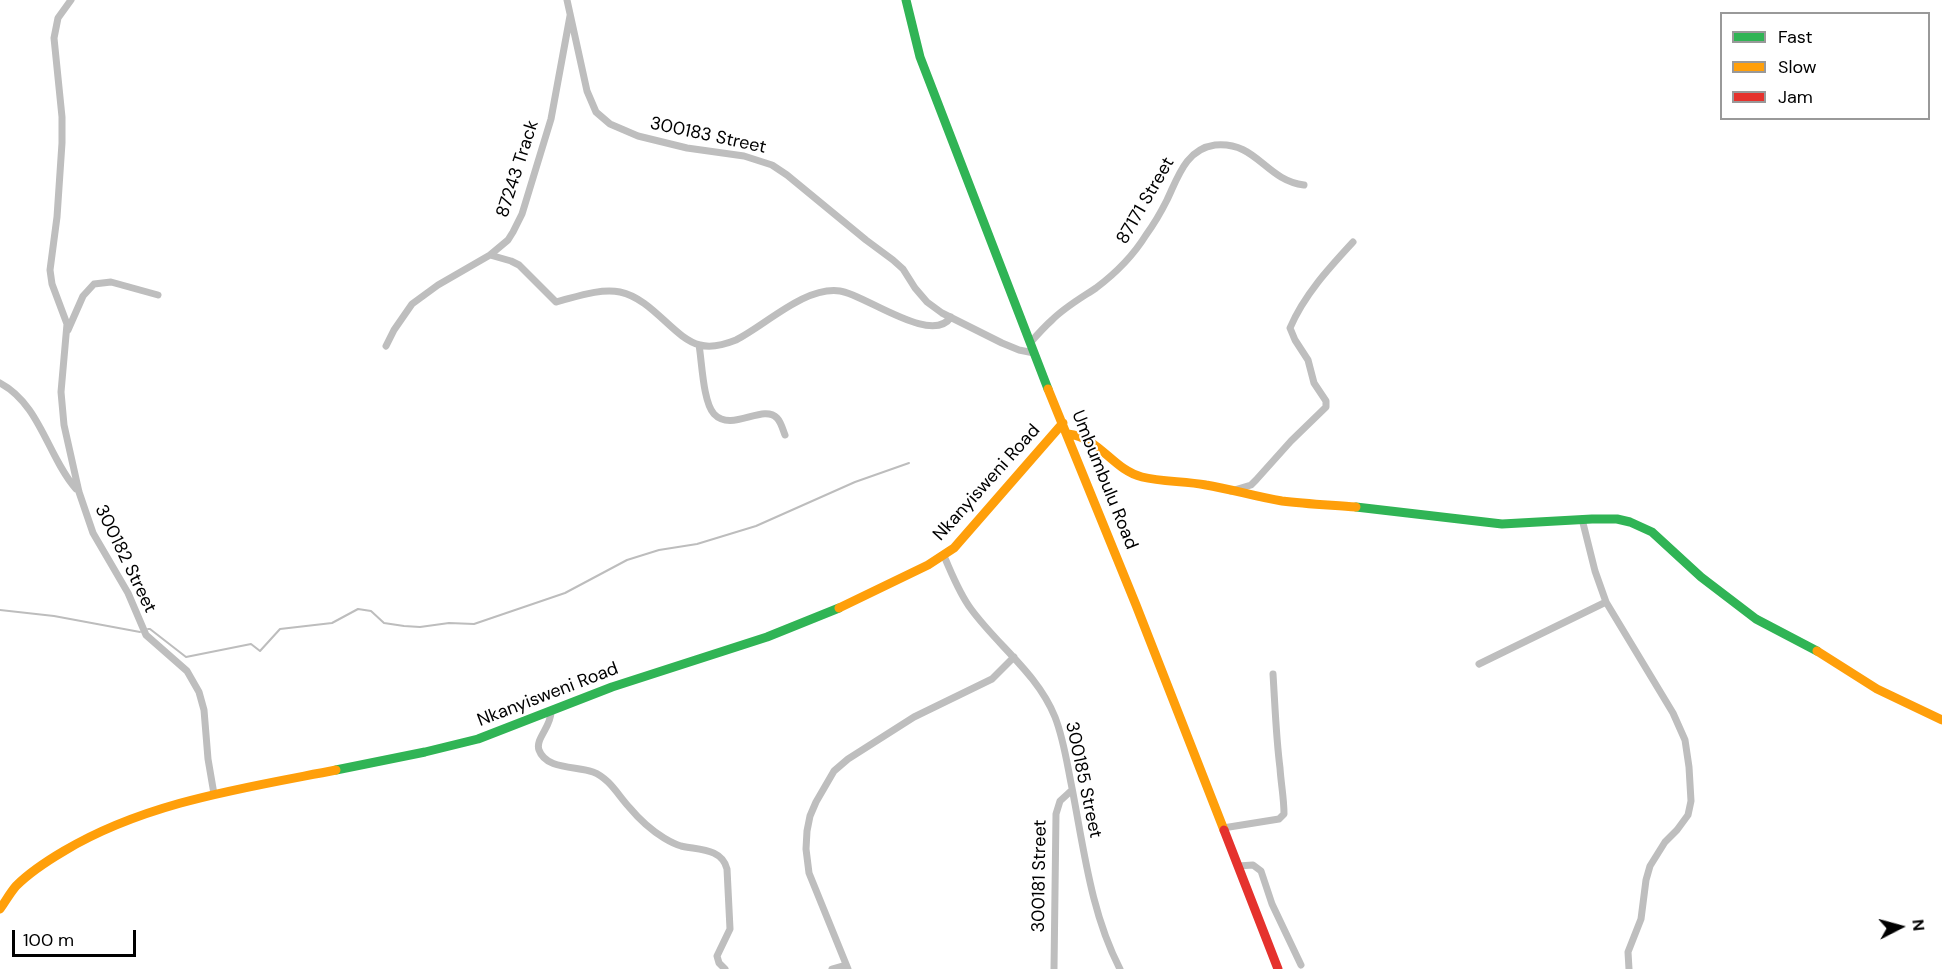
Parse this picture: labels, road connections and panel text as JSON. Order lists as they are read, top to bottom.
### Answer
{
  "streets": {
    "street": [
      "300183 Street",
      "87243 Track",
      "87171 Street",
      "Umbumbulu Road",
      "Nkanyisweni Road",
      "300182 Street",
      "300185 Street",
      "300181 Street"
    ]
  },
  "crossings": [
    ["300183 Street", "87243 Track"],
    ["87171 Street", "Umbumbulu Road"],
    ["Umbumbulu Road", "Nkanyisweni Road"],
    ["Nkanyisweni Road", "300182 Street"],
    ["Nkanyisweni Road", "300185 Street"],
    ["300185 Street", "300181 Street"]
  ],
  "legend": ["Fast", "Slow", "Jam"],
  "scale_bar": "100 m",
  "north": "right"
}
